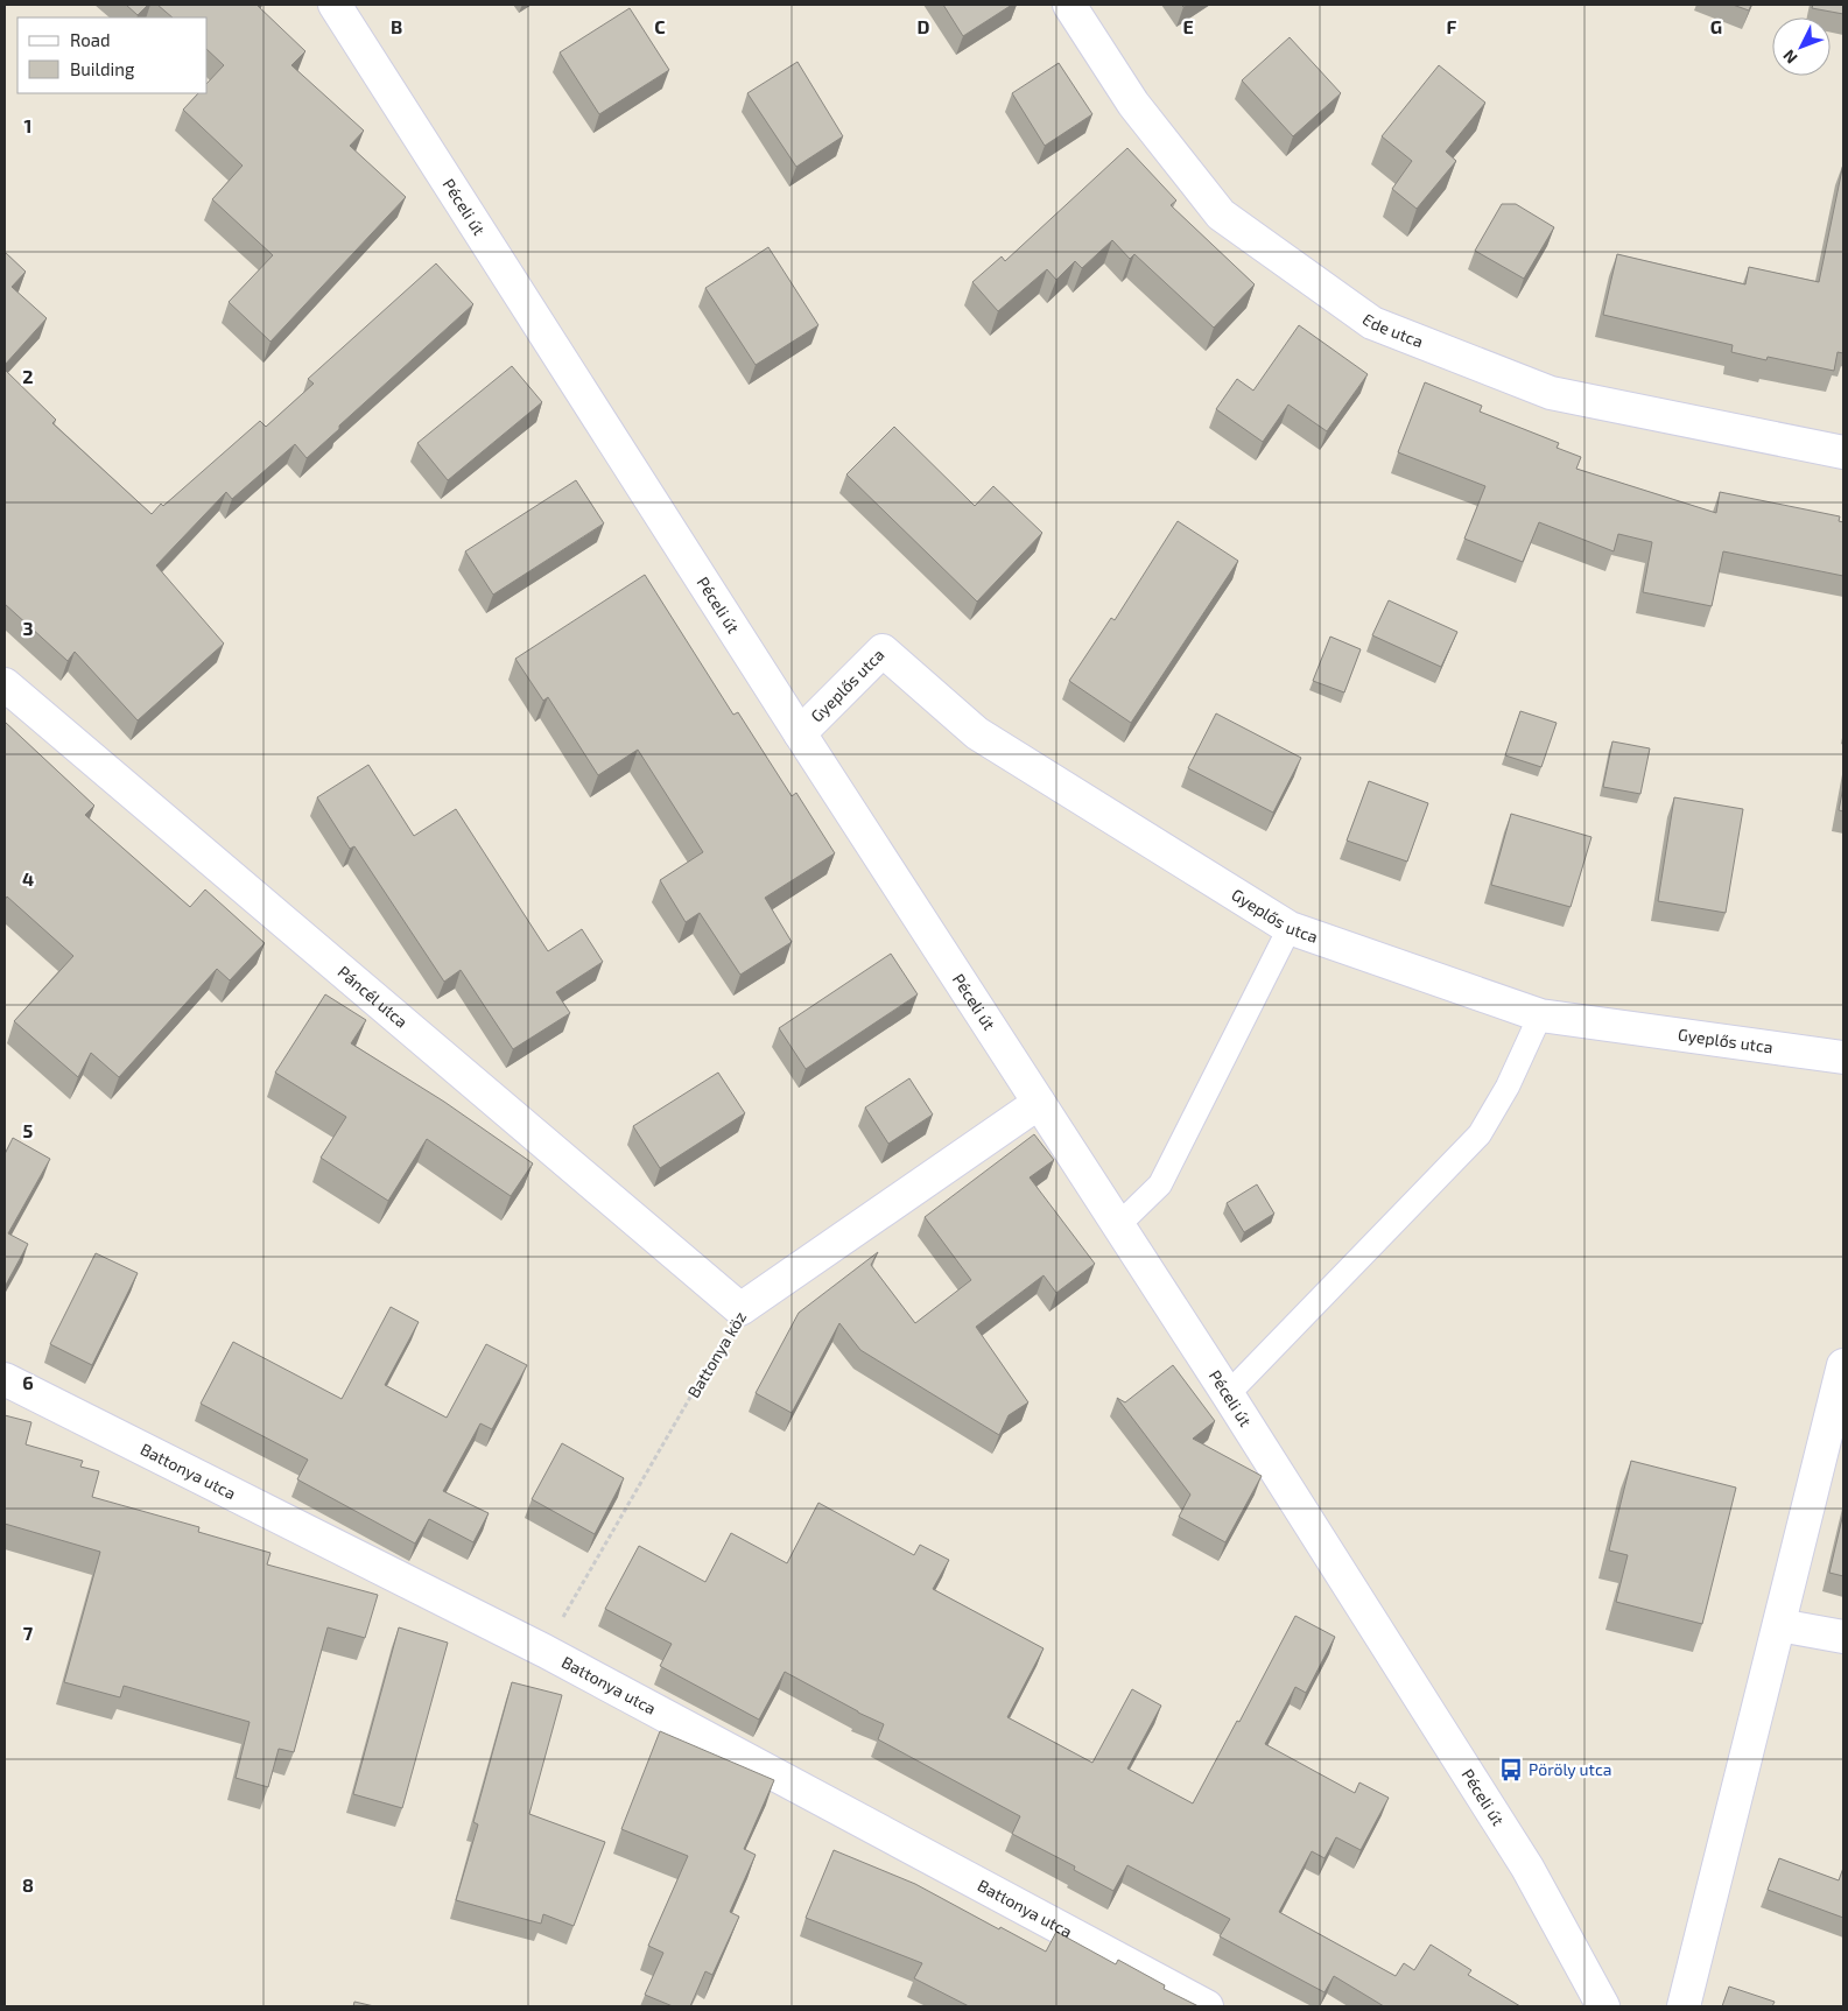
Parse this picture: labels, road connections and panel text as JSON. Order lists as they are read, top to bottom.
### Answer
{
  "streets": {
    "street": [
      "Péceli út",
      "Ede utca",
      "Gyeplős utca",
      "Páncél utca",
      "Battonya köz",
      "Battonya utca"
    ]
  },
  "crossings": [
    ["Péceli út", "Gyeplős utca"],
    ["Péceli út", "Battonya köz"],
    ["Páncél utca", "Battonya köz"],
    ["Battonya köz", "Battonya utca"]
  ],
  "places": {
    "bus stop": ["Pöröly utca"]
  },
  "legend": ["Road", "Building"],
  "north": "bottom left",
  "grid": {
    "columns": [
      "B",
      "C",
      "D",
      "E",
      "F",
      "G"
    ],
    "rows": [
      "1",
      "2",
      "3",
      "4",
      "5",
      "6",
      "7",
      "8"
    ]
  }
}
